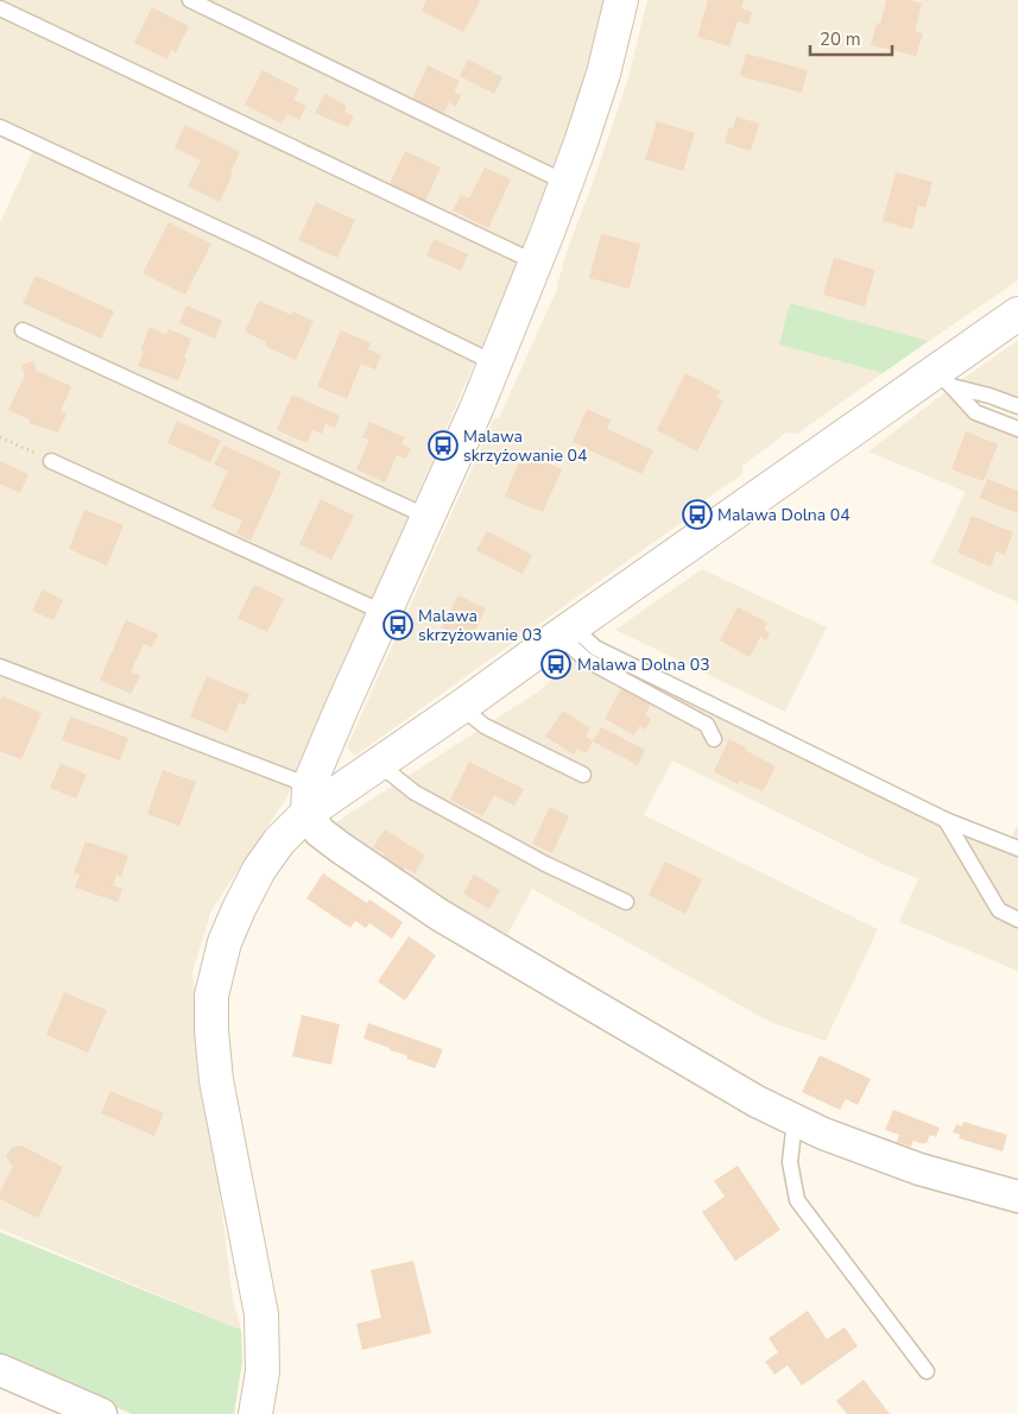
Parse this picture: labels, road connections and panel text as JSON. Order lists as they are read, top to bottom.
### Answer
{
  "places": {
    "bus stop": [
      "Malawa skrzyżowanie 04",
      "Malawa Dolna 04",
      "Malawa skrzyżowanie 03",
      "Malawa Dolna 03"
    ]
  },
  "scale_bar": "20 m"
}
